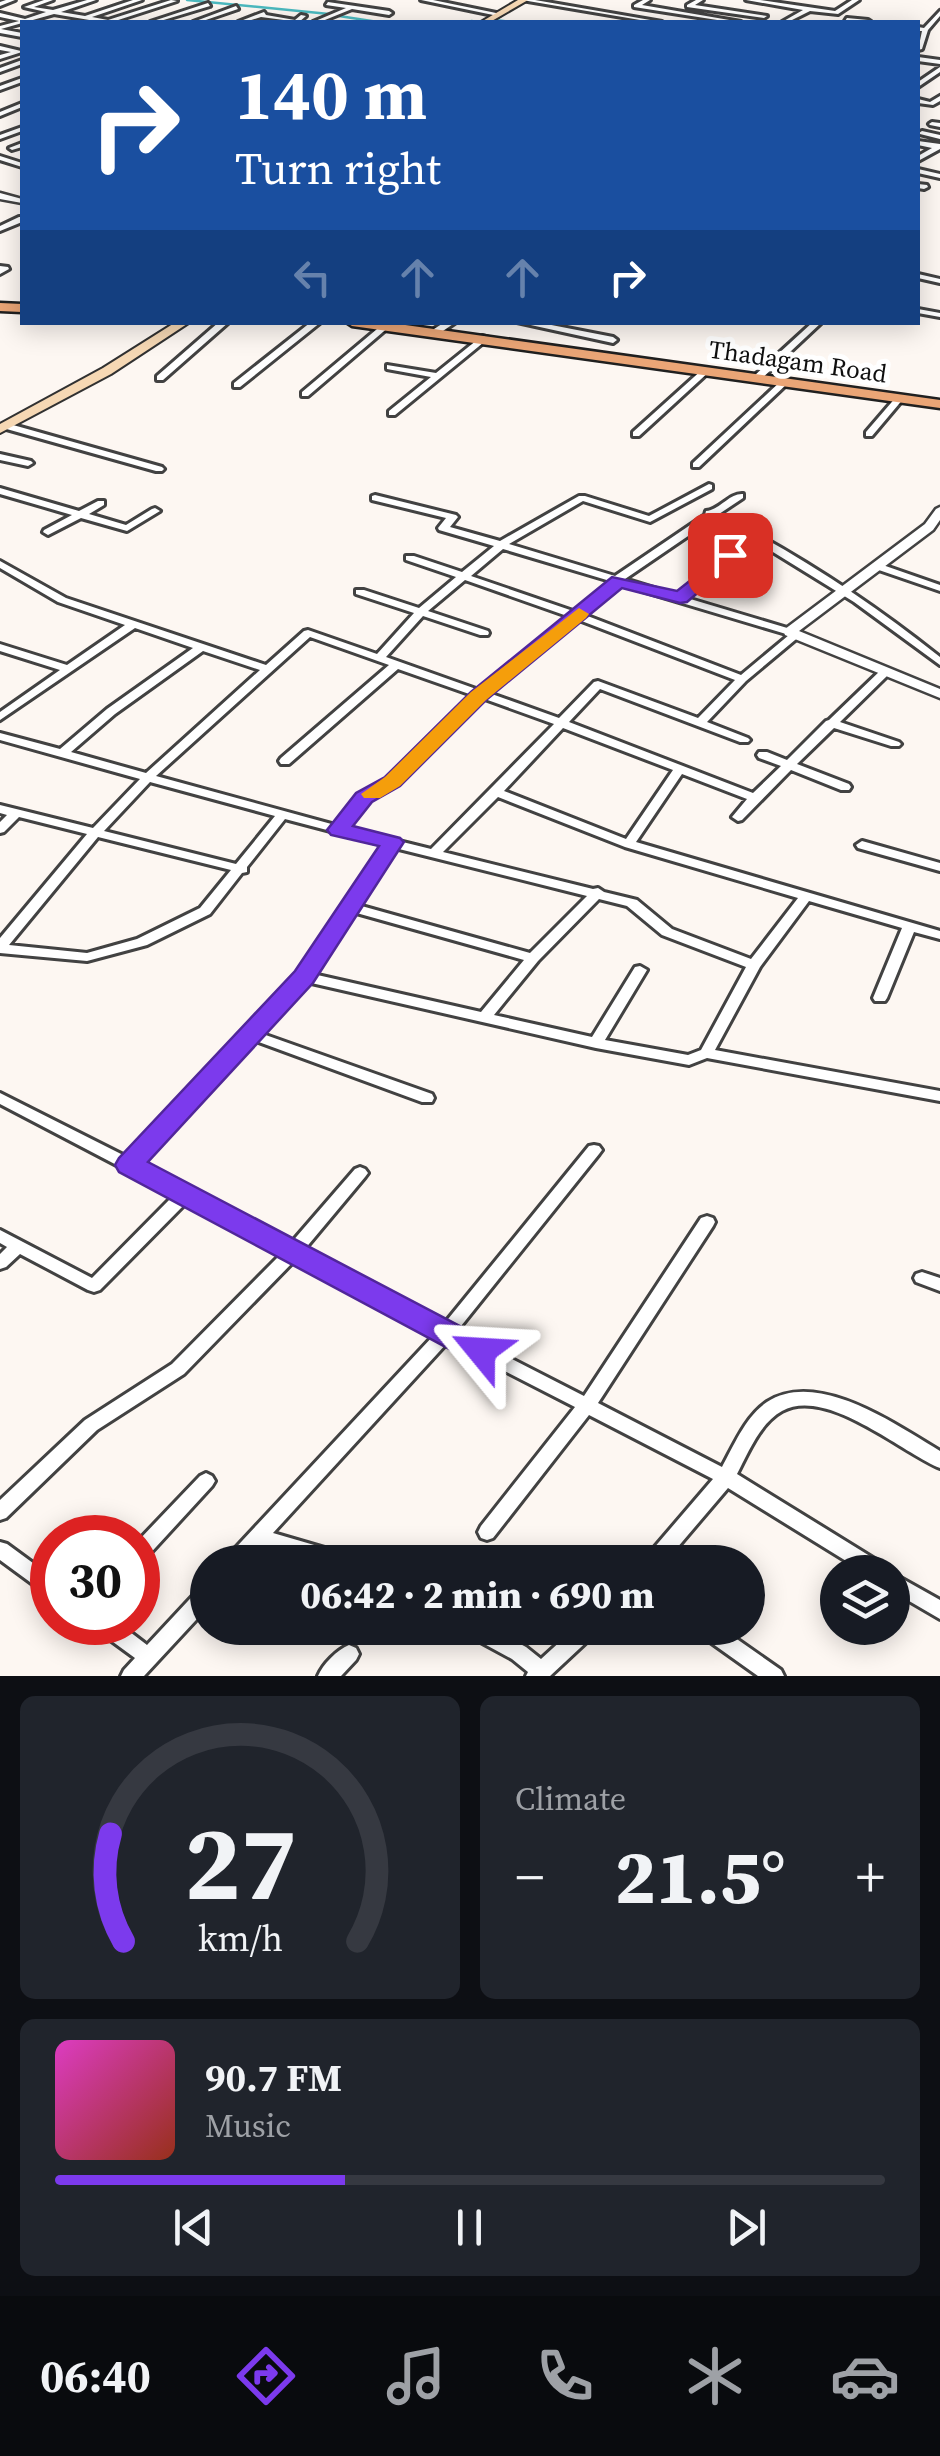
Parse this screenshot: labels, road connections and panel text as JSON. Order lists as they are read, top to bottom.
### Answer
{
  "streets": {
    "main road": ["Thadagam Road"]
  },
  "page": {
    "turn": ["140 m", "Turn right"],
    "limit": "30",
    "trip": "06:42 · 2 min · 690 m",
    "tile": "Climate",
    "heat": ["−", "21.5°", "+"],
    "song": ["90.7 FM", "Music"],
    "tabs": "06:40",
    "gauge": ["27", "km/h"]
  }
}
